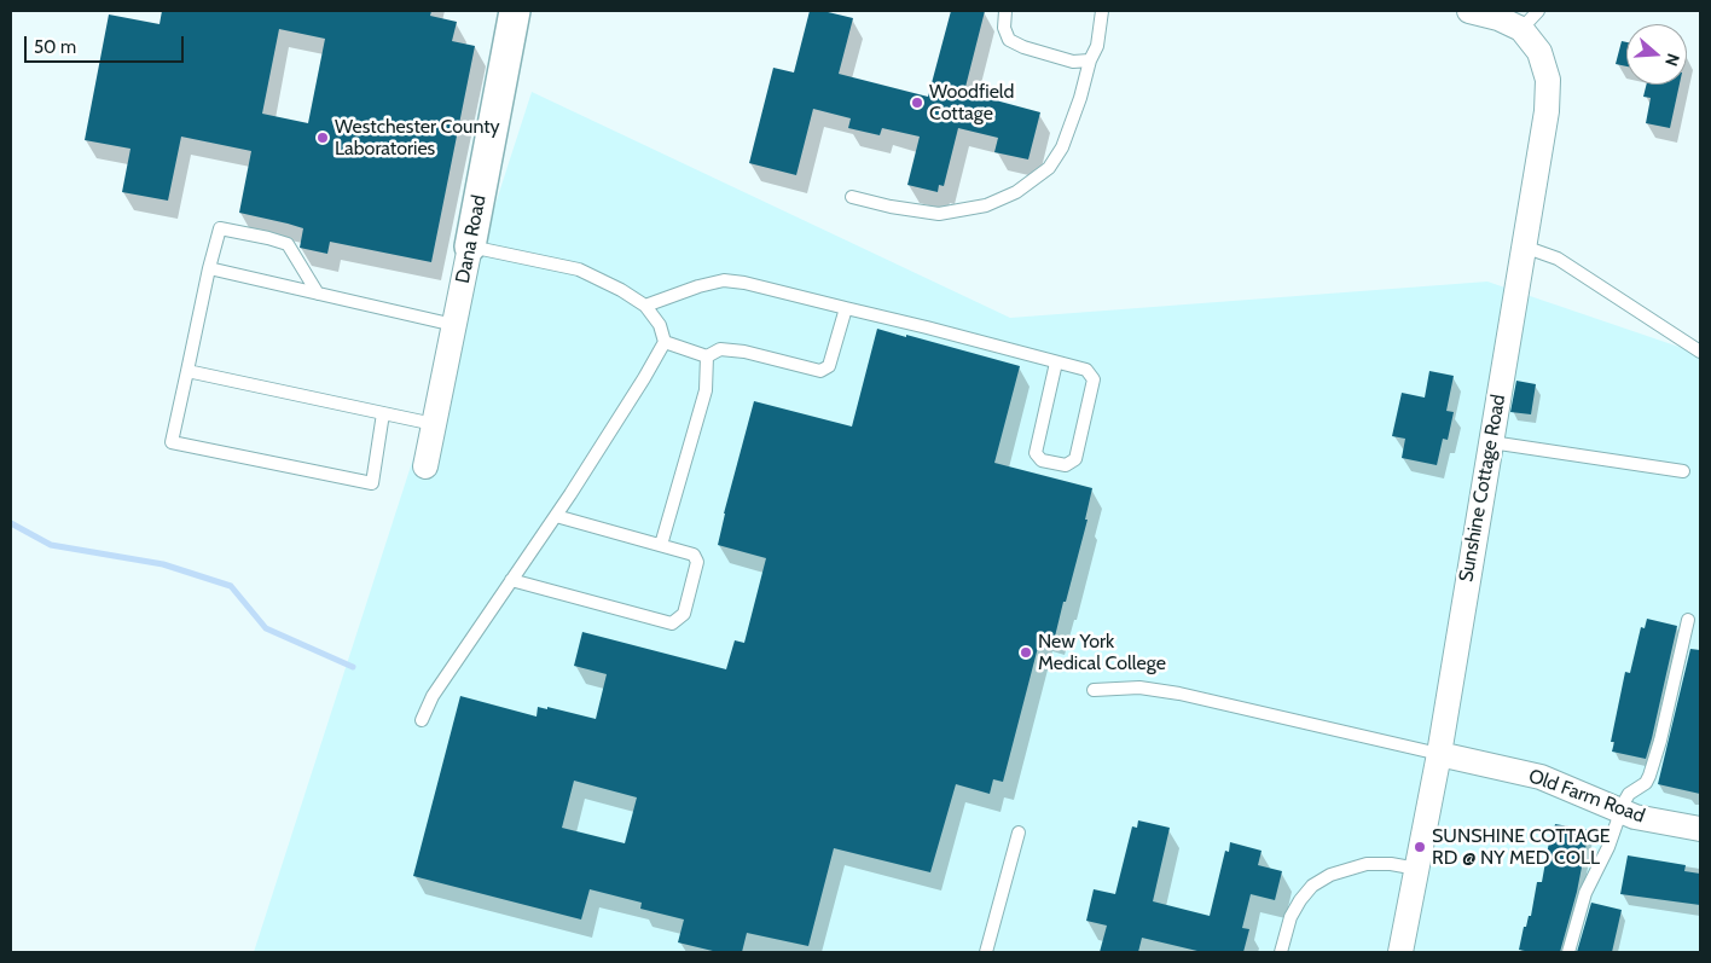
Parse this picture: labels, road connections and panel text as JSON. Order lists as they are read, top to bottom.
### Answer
{
  "streets": {
    "street": ["Dana Road", "Sunshine Cottage Road", "Old Farm Road"]
  },
  "crossings": [
    ["Sunshine Cottage Road", "Old Farm Road"]
  ],
  "places": [
    "Woodfield Cottage",
    "Westchester County Laboratories",
    "New York Medical College",
    "SUNSHINE COTTAGE RD @ NY MED COLL"
  ],
  "scale_bar": "50 m",
  "north": "right"
}
